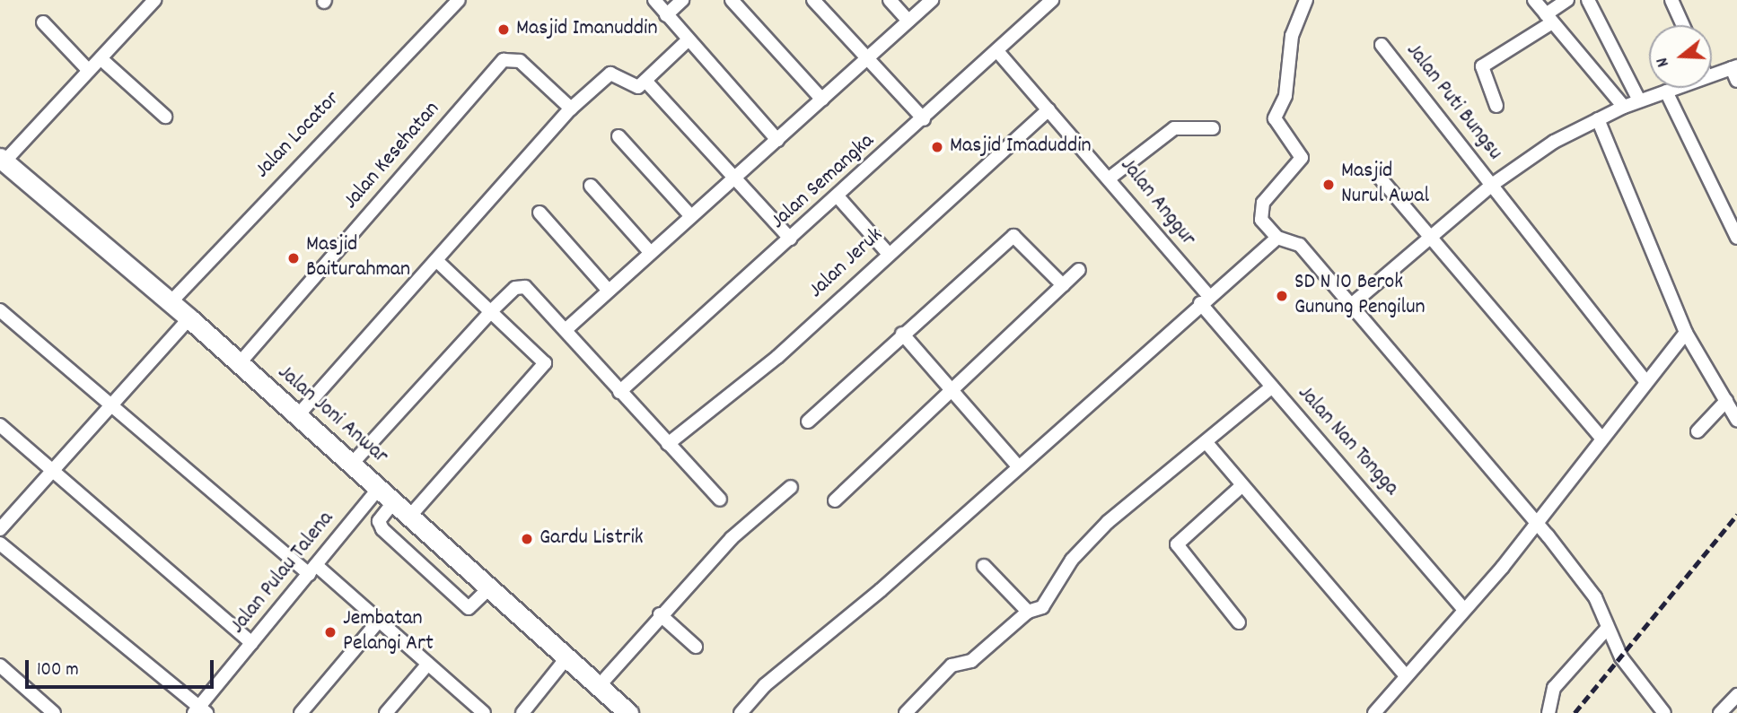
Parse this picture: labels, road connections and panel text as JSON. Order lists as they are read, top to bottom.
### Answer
{
  "streets": {
    "main road": ["Jalan Joni Anwar"],
    "street": [
      "Jalan Puti Bungsu",
      "Jalan Locator",
      "Jalan Kesehatan",
      "Jalan Semangka",
      "Jalan Anggur",
      "Jalan Jeruk",
      "Jalan Nan Tongga",
      "Jalan Pulau Talena"
    ]
  },
  "crossings": [
    ["Jalan Locator", "Jalan Joni Anwar"],
    ["Jalan Kesehatan", "Jalan Joni Anwar"],
    ["Jalan Semangka", "Jalan Anggur"],
    ["Jalan Anggur", "Jalan Jeruk"],
    ["Jalan Anggur", "Jalan Nan Tongga"],
    ["Jalan Joni Anwar", "Jalan Pulau Talena"]
  ],
  "places": [
    "Masjid Imanuddin",
    "Masjid Imaduddin",
    "Masjid Nurul Awal",
    "Masjid Baiturahman",
    "SD N 10 Berok Gunung Pengilun",
    "Gardu Listrik",
    "Jembatan Pelangi Art"
  ],
  "scale_bar": "100 m",
  "north": "left"
}
